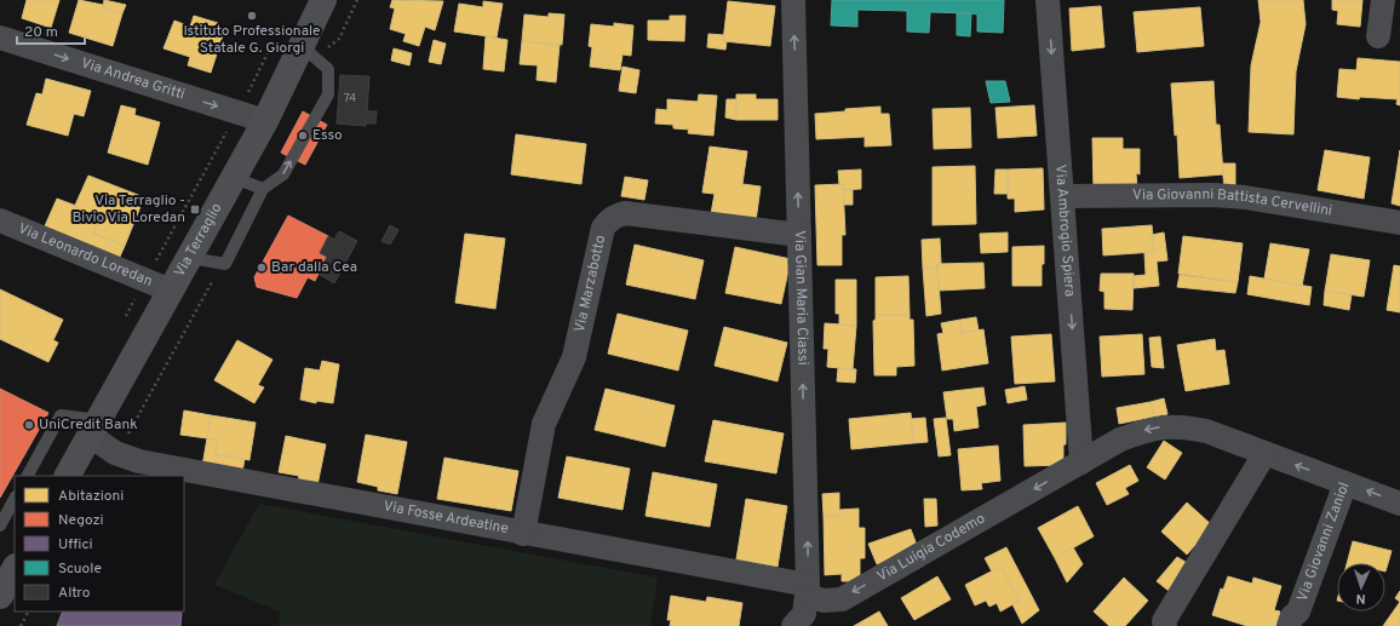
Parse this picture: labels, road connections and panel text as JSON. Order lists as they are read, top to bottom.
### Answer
{
  "streets": {
    "main road": ["Via Terraglio"],
    "street": [
      "Via Andrea Gritti",
      "Via Giovanni Battista Cervellini",
      "Via Ambrogio Spiera",
      "Via Leonardo Loredan",
      "Via Marzabotto",
      "Via Gian Maria Ciassi",
      "Via Fosse Ardeatine",
      "Via Giovanni Zaniol",
      "Via Luigia Codemo"
    ]
  },
  "crossings": [
    ["Via Andrea Gritti", "Via Terraglio"],
    ["Via Giovanni Battista Cervellini", "Via Ambrogio Spiera"],
    ["Via Ambrogio Spiera", "Via Giovanni Zaniol"],
    ["Via Ambrogio Spiera", "Via Luigia Codemo"],
    ["Via Terraglio", "Via Leonardo Loredan"],
    ["Via Terraglio", "Via Fosse Ardeatine"],
    ["Via Marzabotto", "Via Gian Maria Ciassi"],
    ["Via Marzabotto", "Via Fosse Ardeatine"],
    ["Via Gian Maria Ciassi", "Via Fosse Ardeatine"],
    ["Via Gian Maria Ciassi", "Via Luigia Codemo"],
    ["Via Fosse Ardeatine", "Via Luigia Codemo"],
    ["Via Giovanni Zaniol", "Via Luigia Codemo"]
  ],
  "one_way": [
    "Via Andrea Gritti",
    "Via Ambrogio Spiera",
    "Via Gian Maria Ciassi",
    "Via Giovanni Zaniol",
    "Via Luigia Codemo"
  ],
  "places": {
    "other": [
      "Istituto Professionale Statale G. Giorgi",
      "Esso",
      "Bar dalla Cea",
      "UniCredit Bank"
    ],
    "transit": ["Via Terraglio - Bivio Via Loredan"]
  },
  "house_numbers": ["74"],
  "legend": [
    "Abitazioni",
    "Negozi",
    "Uffici",
    "Scuole",
    "Altro"
  ],
  "scale_bar": "20 m",
  "north": "bottom"
}
